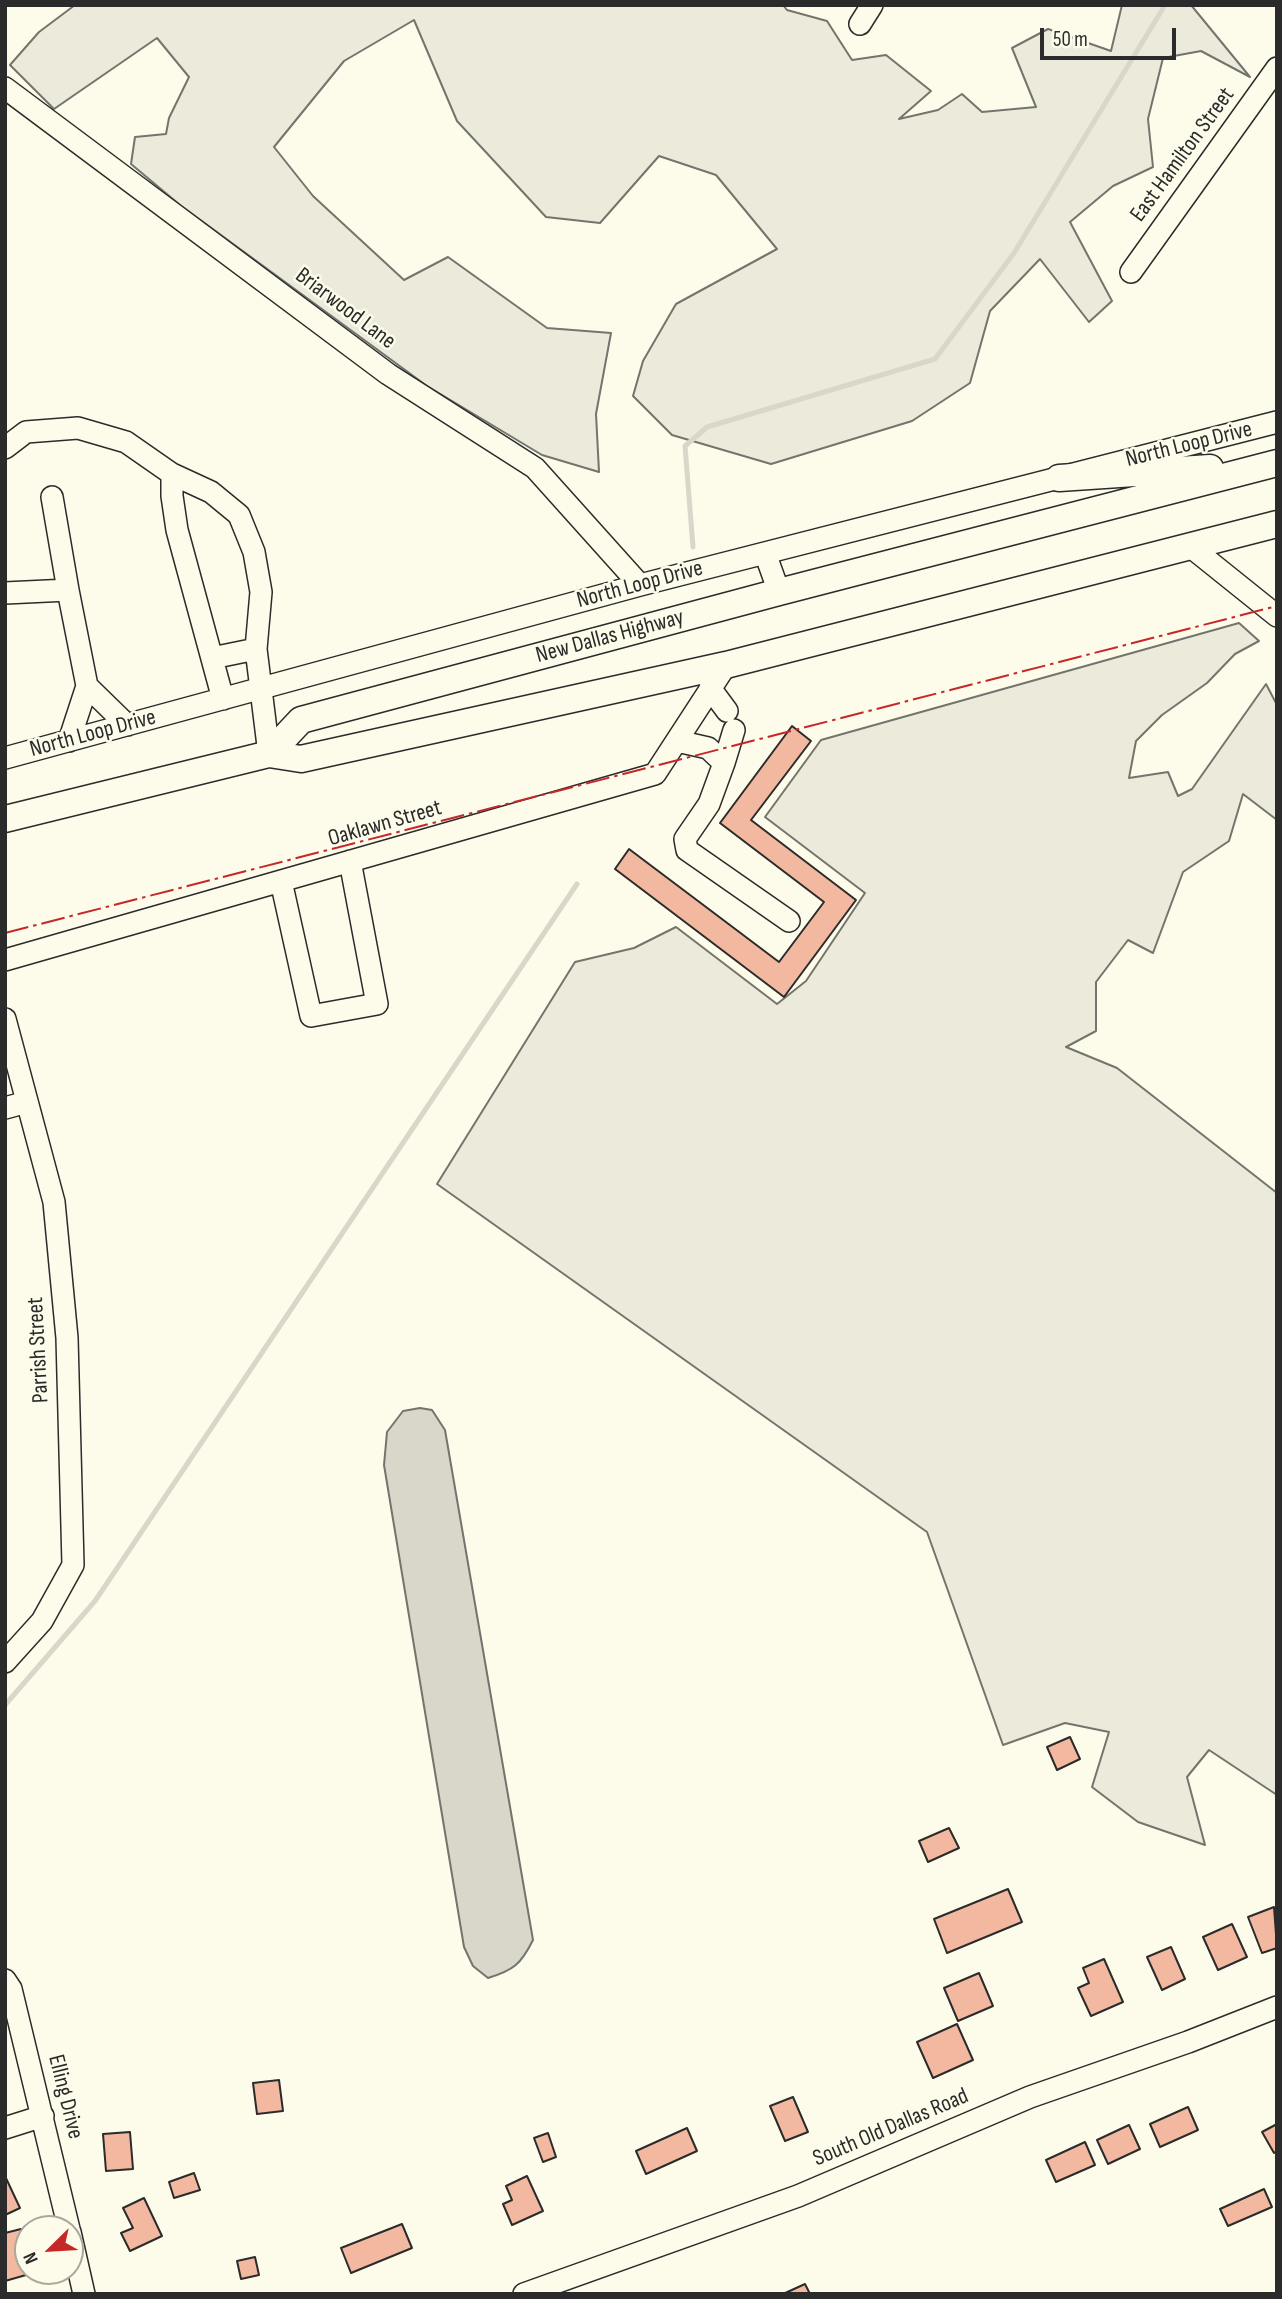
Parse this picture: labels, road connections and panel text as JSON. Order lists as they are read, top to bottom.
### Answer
{
  "streets": {
    "main road": ["North Loop Drive", "New Dallas Highway"],
    "street": [
      "East Hamilton Street",
      "Briarwood Lane",
      "Oaklawn Street",
      "Parrish Street",
      "Elling Drive",
      "South Old Dallas Road"
    ]
  },
  "crossings": [
    ["Briarwood Lane", "North Loop Drive"],
    ["North Loop Drive", "New Dallas Highway"]
  ],
  "scale_bar": "50 m",
  "north": "bottom left"
}
